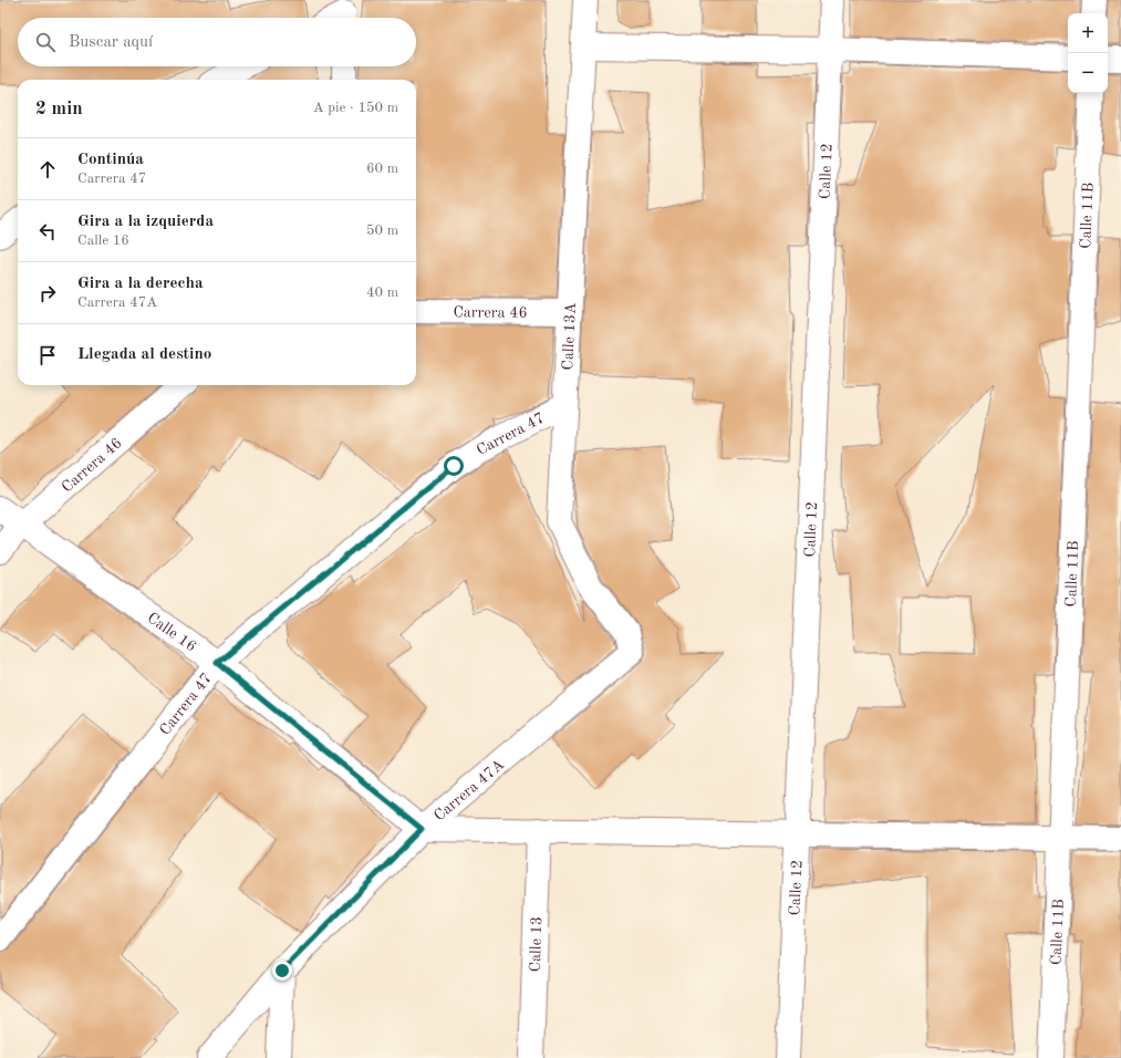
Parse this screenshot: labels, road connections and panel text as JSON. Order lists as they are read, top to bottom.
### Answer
{
  "streets": {
    "street": [
      "Calle 12",
      "Calle 11B",
      "Carrera 46",
      "Calle 13A",
      "Carrera 47",
      "Calle 16",
      "Carrera 47A",
      "Calle 13"
    ]
  },
  "crossings": [
    ["Carrera 46", "Calle 13A"],
    ["Carrera 46", "Calle 16"],
    ["Calle 13A", "Carrera 47"],
    ["Calle 13A", "Carrera 47A"],
    ["Carrera 47", "Calle 16"],
    ["Calle 16", "Carrera 47A"]
  ],
  "page": {
    "map_buttons": ["+", "−"],
    "search": "Buscar aquí",
    "heading": ["2 min", "A pie · 150 m"],
    "list": [
      ["Continúa", "Carrera 47", "60 m"],
      ["Gira a la izquierda", "Calle 16", "50 m"],
      ["Gira a la derecha", "Carrera 47A", "40 m"],
      "Llegada al destino"
    ]
  }
}
